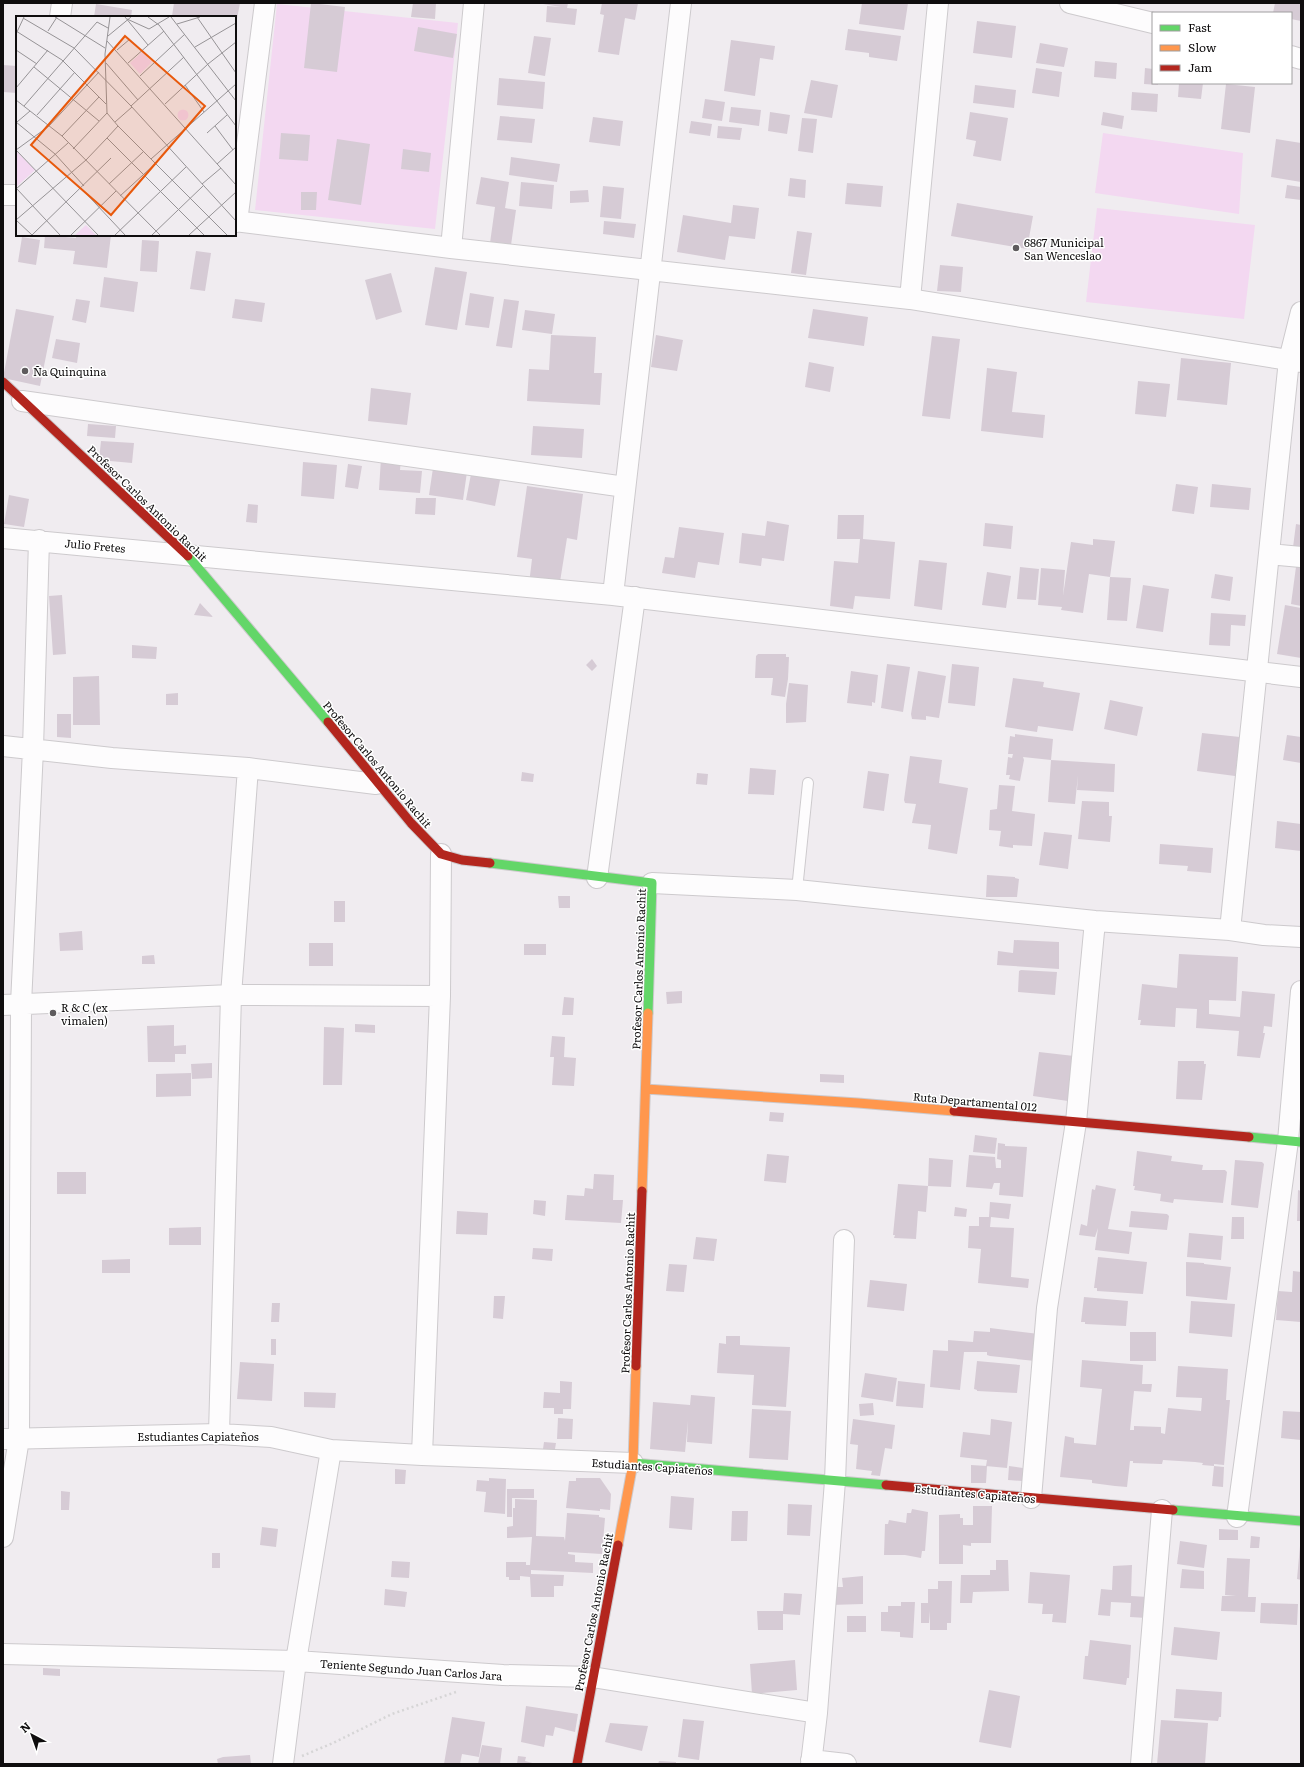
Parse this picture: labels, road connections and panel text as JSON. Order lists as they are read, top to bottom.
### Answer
{
  "streets": {
    "main road": ["Profesor Carlos Antonio Rachit", "Ruta Departamental 012", "Estudiantes Capiateños"],
    "street": ["Julio Fretes", "Teniente Segundo Juan Carlos Jara"]
  },
  "crossings": [
    ["Profesor Carlos Antonio Rachit", "Julio Fretes"],
    ["Profesor Carlos Antonio Rachit", "Ruta Departamental 012"],
    ["Profesor Carlos Antonio Rachit", "Estudiantes Capiateños"],
    ["Profesor Carlos Antonio Rachit", "Teniente Segundo Juan Carlos Jara"]
  ],
  "places": ["6867 Municipal San Wenceslao", "Ña Quinquina", "R & C (ex vimalen)"],
  "legend": ["Fast", "Slow", "Jam"],
  "north": "top left"
}
